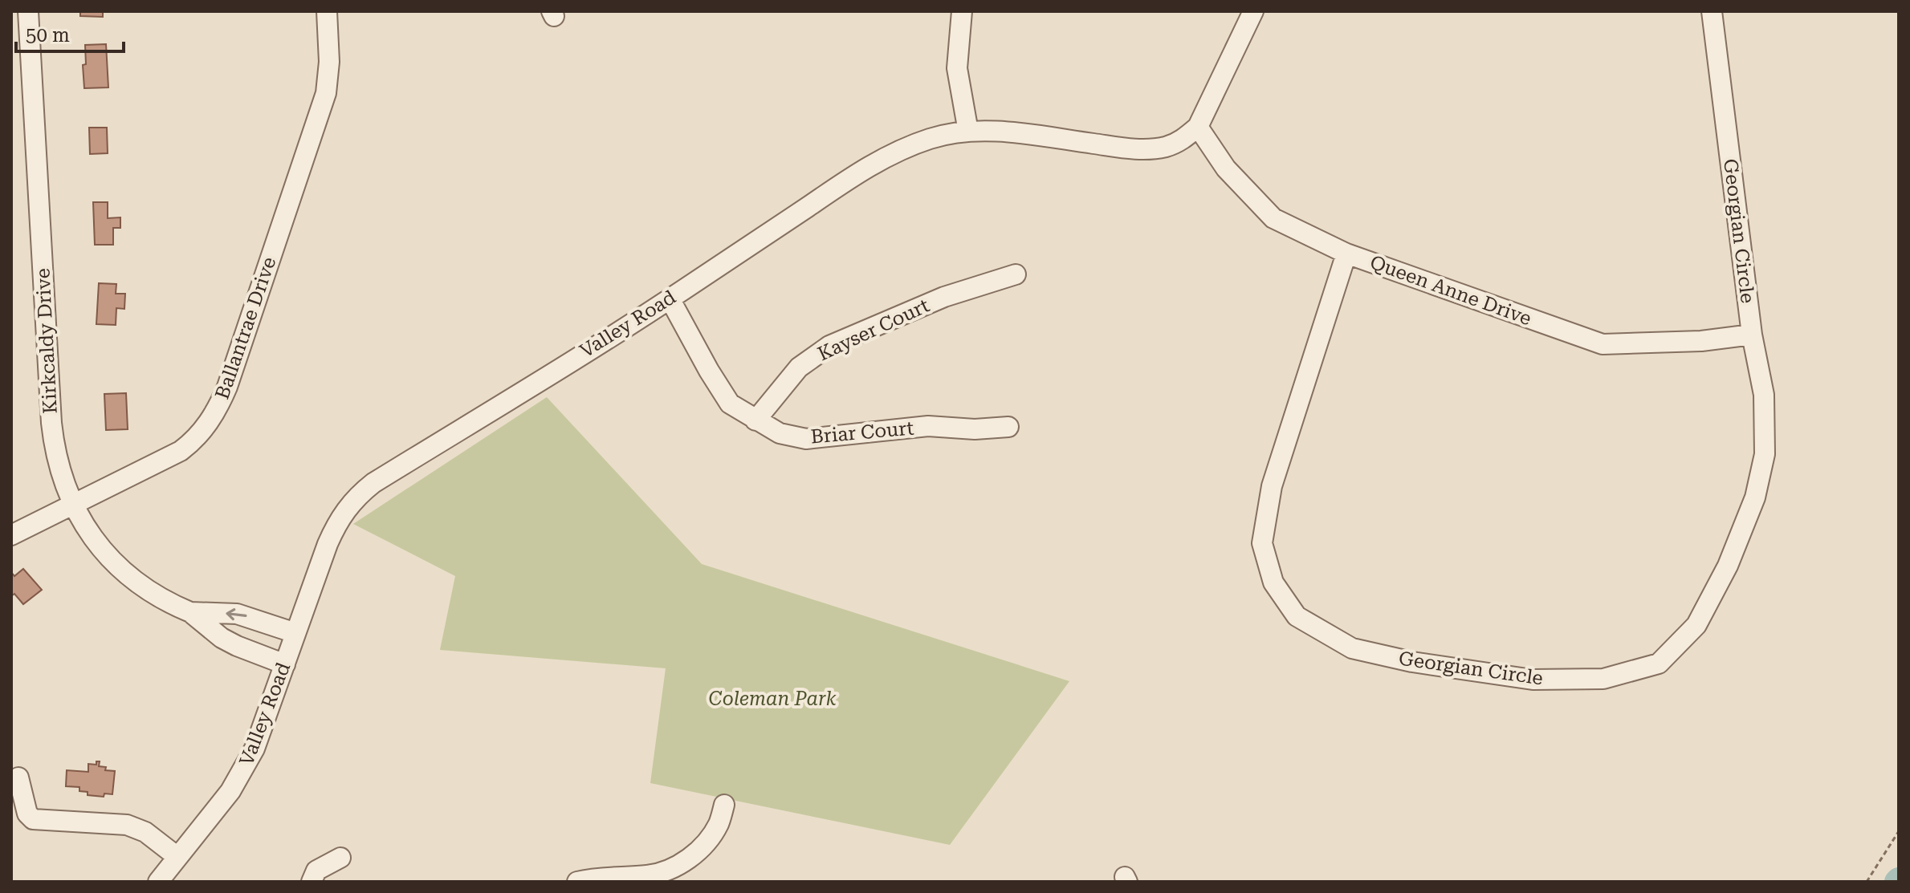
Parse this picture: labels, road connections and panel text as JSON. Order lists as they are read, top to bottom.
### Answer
{
  "streets": {
    "street": [
      "Georgian Circle",
      "Queen Anne Drive",
      "Valley Road",
      "Ballantrae Drive",
      "Kayser Court",
      "Kirkcaldy Drive",
      "Briar Court"
    ]
  },
  "crossings": [
    ["Georgian Circle", "Queen Anne Drive"],
    ["Queen Anne Drive", "Valley Road"],
    ["Valley Road", "Kirkcaldy Drive"],
    ["Valley Road", "Briar Court"],
    ["Ballantrae Drive", "Kirkcaldy Drive"],
    ["Kayser Court", "Briar Court"]
  ],
  "parks": ["Coleman Park"],
  "scale_bar": "50 m"
}
